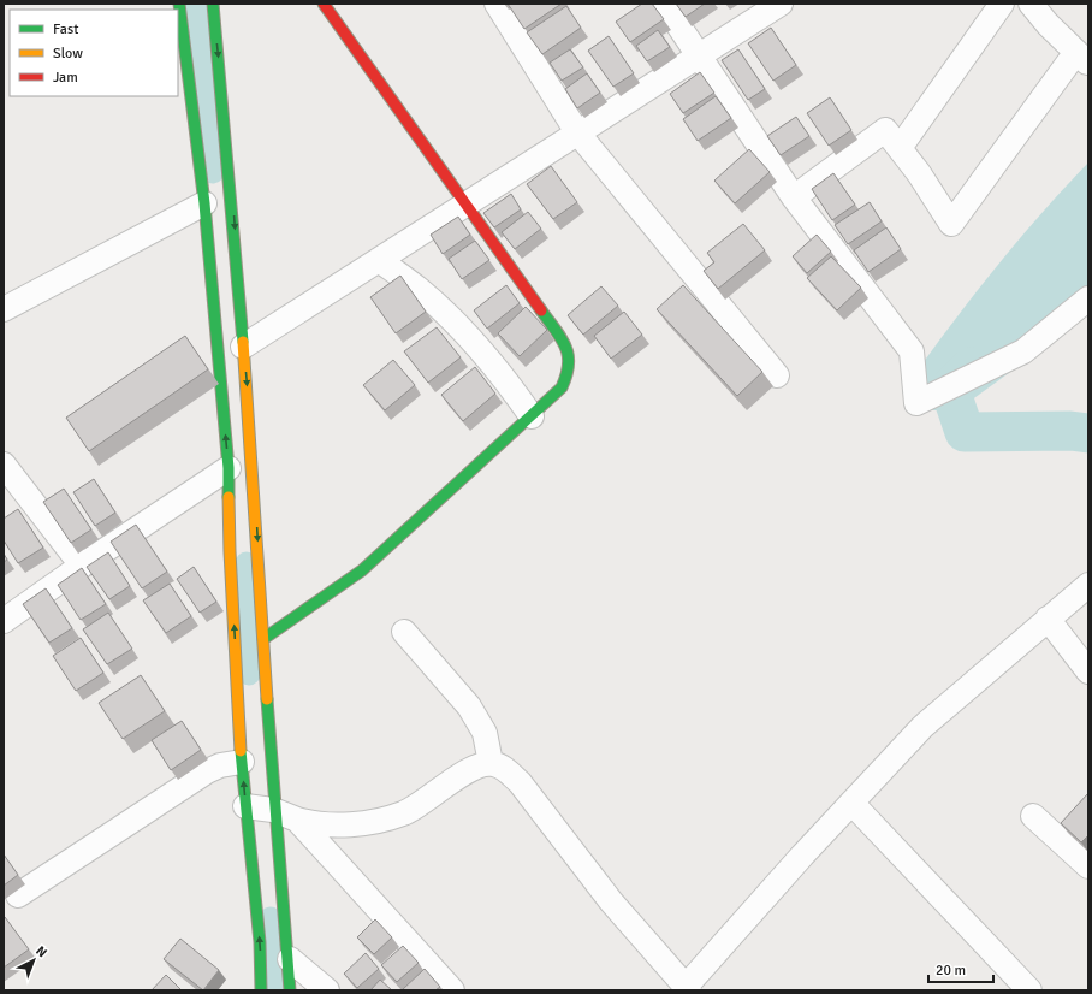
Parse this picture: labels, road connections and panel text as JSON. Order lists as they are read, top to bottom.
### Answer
{
  "legend": ["Fast", "Slow", "Jam"],
  "scale_bar": "20 m",
  "north": "top right"
}
